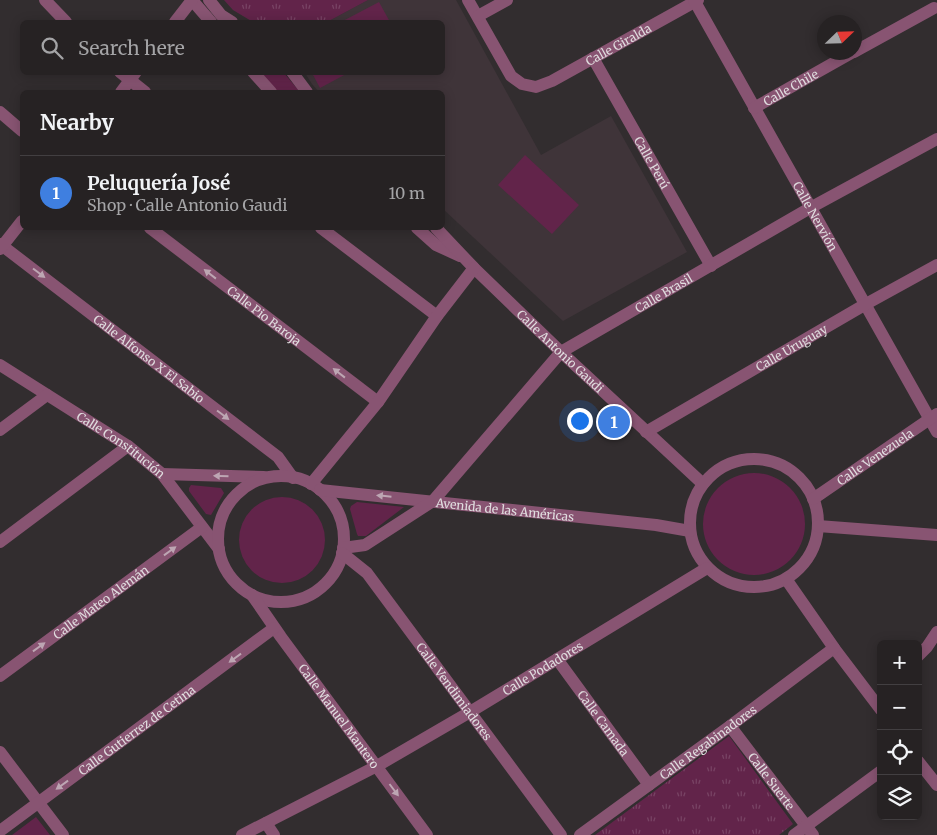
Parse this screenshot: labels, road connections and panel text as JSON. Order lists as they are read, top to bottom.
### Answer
{
  "streets": {
    "street": [
      "Calle Giralda",
      "Calle Chile",
      "Calle Perú",
      "Calle Nervión",
      "Calle Brasil",
      "Calle Pio Baroja",
      "Calle Uruguay",
      "Calle Antonio Gaudi",
      "Calle Alfonso X El Sabio",
      "Calle Constitución",
      "Calle Venezuela",
      "Avenida de las Américas",
      "Calle Mateo Alemán",
      "Calle Podadores",
      "Calle Vendimiadores",
      "Calle Manuel Mantero",
      "Calle Camada",
      "Calle Gutierrez de Cetina",
      "Calle Regabinadores",
      "Calle Suerte"
    ]
  },
  "crossings": [
    ["Calle Giralda", "Calle Perú"],
    ["Calle Giralda", "Calle Nervión"],
    ["Calle Chile", "Calle Nervión"],
    ["Calle Perú", "Calle Brasil"],
    ["Calle Nervión", "Calle Brasil"],
    ["Calle Nervión", "Calle Uruguay"],
    ["Calle Nervión", "Calle Venezuela"],
    ["Calle Brasil", "Calle Antonio Gaudi"],
    ["Calle Brasil", "Calle Alfonso X El Sabio"],
    ["Calle Brasil", "Calle Constitución"],
    ["Calle Brasil", "Avenida de las Américas"],
    ["Calle Brasil", "Calle Vendimiadores"],
    ["Calle Brasil", "Calle Manuel Mantero"],
    ["Calle Uruguay", "Calle Antonio Gaudi"],
    ["Calle Antonio Gaudi", "Calle Venezuela"],
    ["Calle Antonio Gaudi", "Avenida de las Américas"],
    ["Calle Antonio Gaudi", "Calle Podadores"],
    ["Calle Alfonso X El Sabio", "Calle Constitución"],
    ["Calle Alfonso X El Sabio", "Avenida de las Américas"],
    ["Calle Alfonso X El Sabio", "Calle Vendimiadores"],
    ["Calle Alfonso X El Sabio", "Calle Manuel Mantero"],
    ["Calle Constitución", "Avenida de las Américas"],
    ["Calle Constitución", "Calle Mateo Alemán"],
    ["Calle Constitución", "Calle Vendimiadores"],
    ["Calle Constitución", "Calle Manuel Mantero"],
    ["Calle Venezuela", "Avenida de las Américas"],
    ["Calle Venezuela", "Calle Podadores"],
    ["Avenida de las Américas", "Calle Podadores"],
    ["Avenida de las Américas", "Calle Vendimiadores"],
    ["Avenida de las Américas", "Calle Manuel Mantero"],
    ["Calle Podadores", "Calle Vendimiadores"],
    ["Calle Podadores", "Calle Manuel Mantero"],
    ["Calle Podadores", "Calle Camada"],
    ["Calle Vendimiadores", "Calle Manuel Mantero"],
    ["Calle Manuel Mantero", "Calle Gutierrez de Cetina"],
    ["Calle Camada", "Calle Regabinadores"],
    ["Calle Regabinadores", "Calle Suerte"]
  ],
  "one_way": ["Calle Alfonso X El Sabio", "Calle Gutierrez de Cetina"],
  "north": "top right",
  "page": {
    "search": "Search here",
    "heading": "Nearby",
    "list": [
      {
        "mark": "1",
        "name": "Peluquería José",
        "note": "Shop · Calle Antonio Gaudi",
        "value": "10 m"
      }
    ],
    "pins": "1",
    "map_buttons": ["+", "−"]
  }
}
